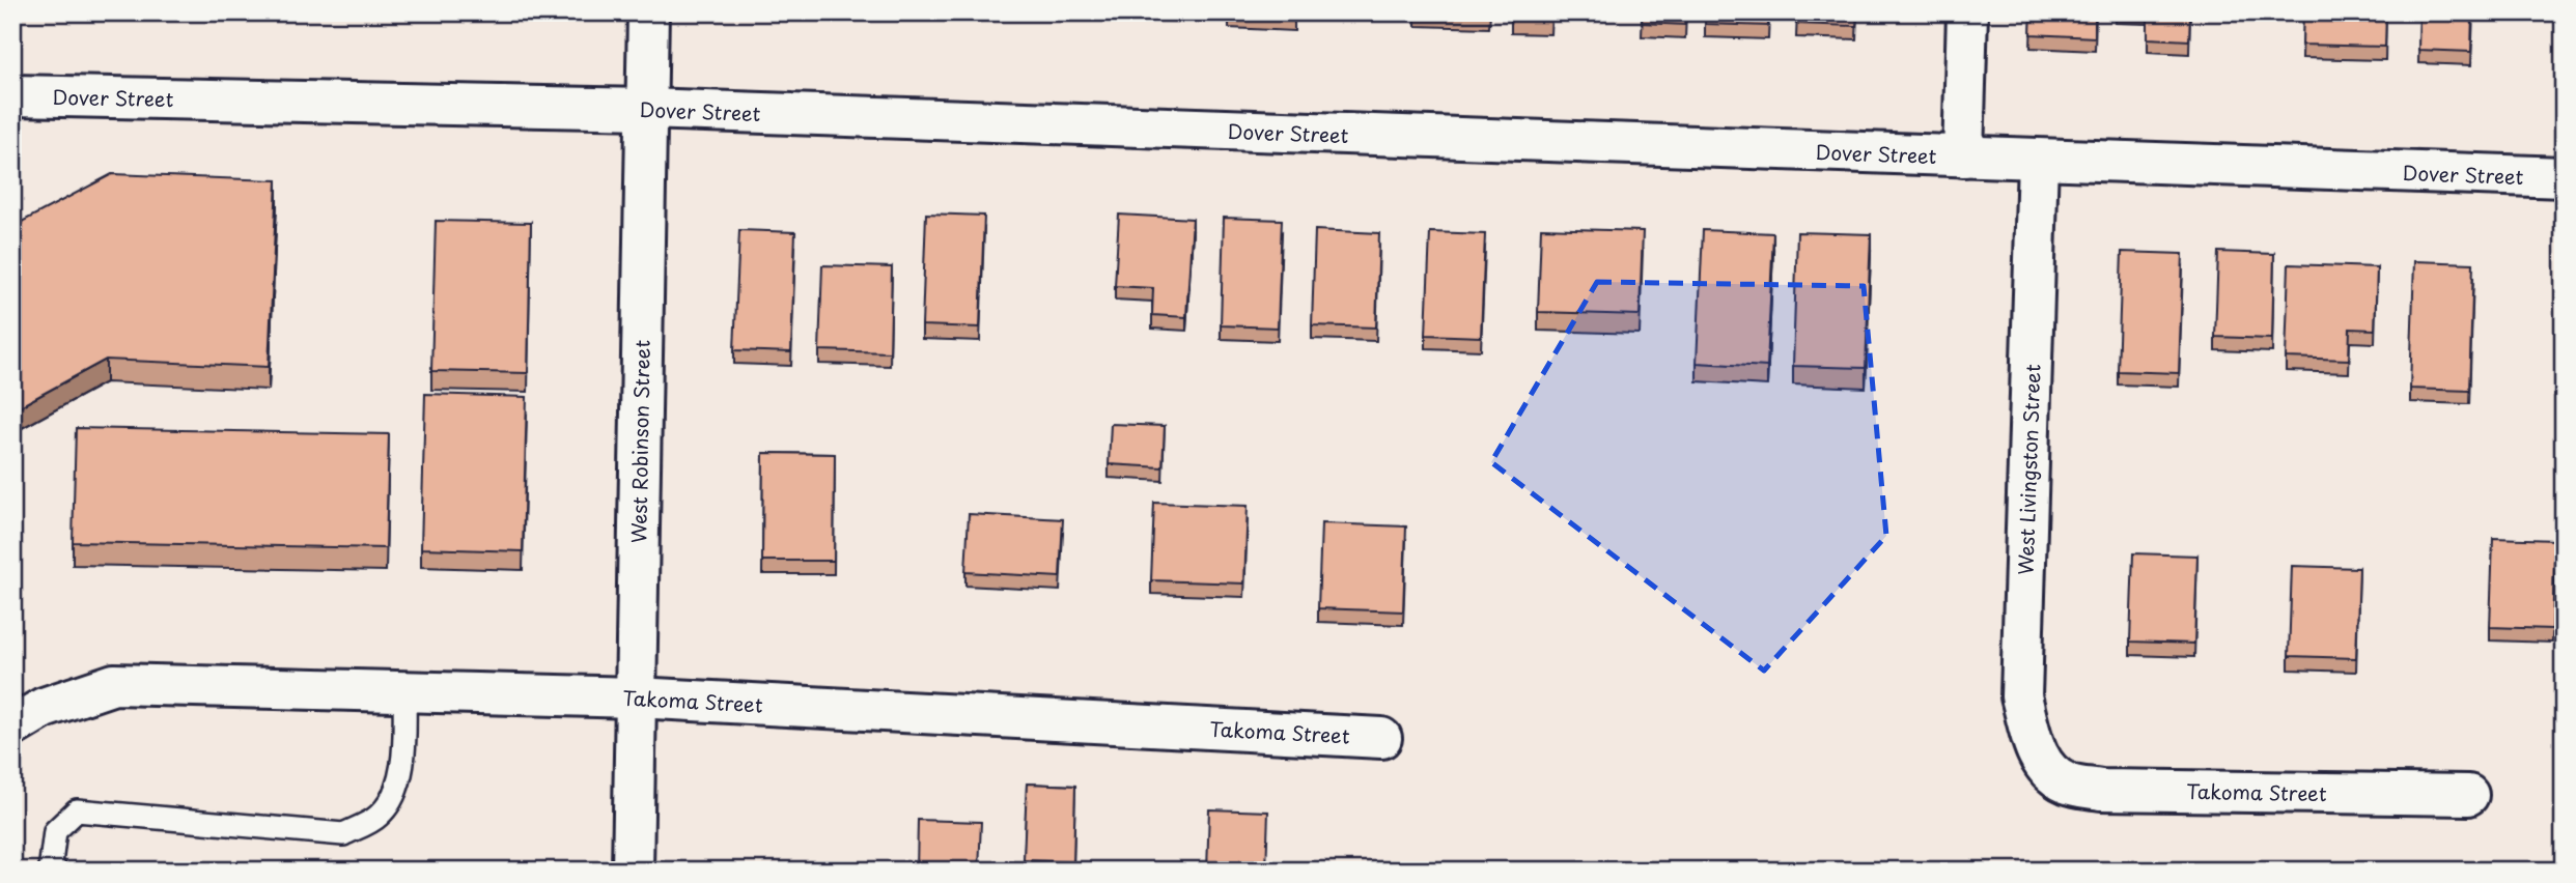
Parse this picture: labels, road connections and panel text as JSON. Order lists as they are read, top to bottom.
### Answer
{
  "streets": {
    "street": [
      "Dover Street",
      "West Robinson Street",
      "West Livingston Street",
      "Takoma Street"
    ]
  },
  "crossings": [
    ["Dover Street", "West Robinson Street"],
    ["Dover Street", "West Livingston Street"],
    ["West Robinson Street", "Takoma Street"],
    ["West Livingston Street", "Takoma Street"]
  ]
}
